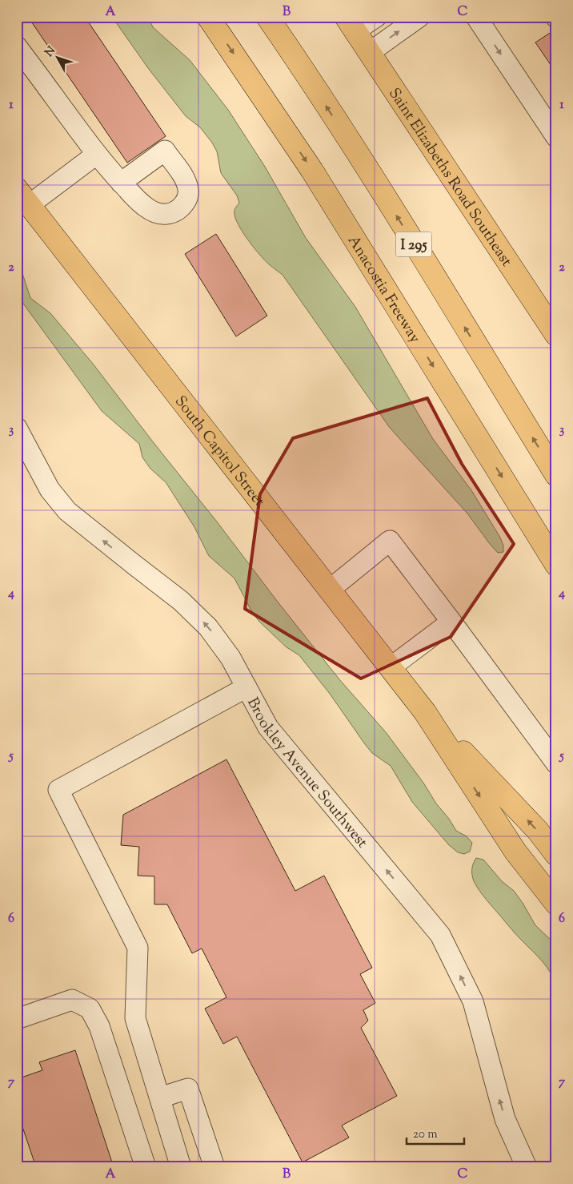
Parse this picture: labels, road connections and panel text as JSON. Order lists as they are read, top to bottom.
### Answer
{
  "streets": {
    "main road": [
      "Saint Elizabeths Road Southeast",
      "I 295",
      "Anacostia Freeway",
      "South Capitol Street"
    ],
    "street": ["Brookley Avenue Southwest"]
  },
  "one_way": ["Brookley Avenue Southwest"],
  "scale_bar": "20 m",
  "north": "top left",
  "grid": {
    "columns": ["A", "B", "C"],
    "rows": [
      "1",
      "2",
      "3",
      "4",
      "5",
      "6",
      "7"
    ]
  }
}
